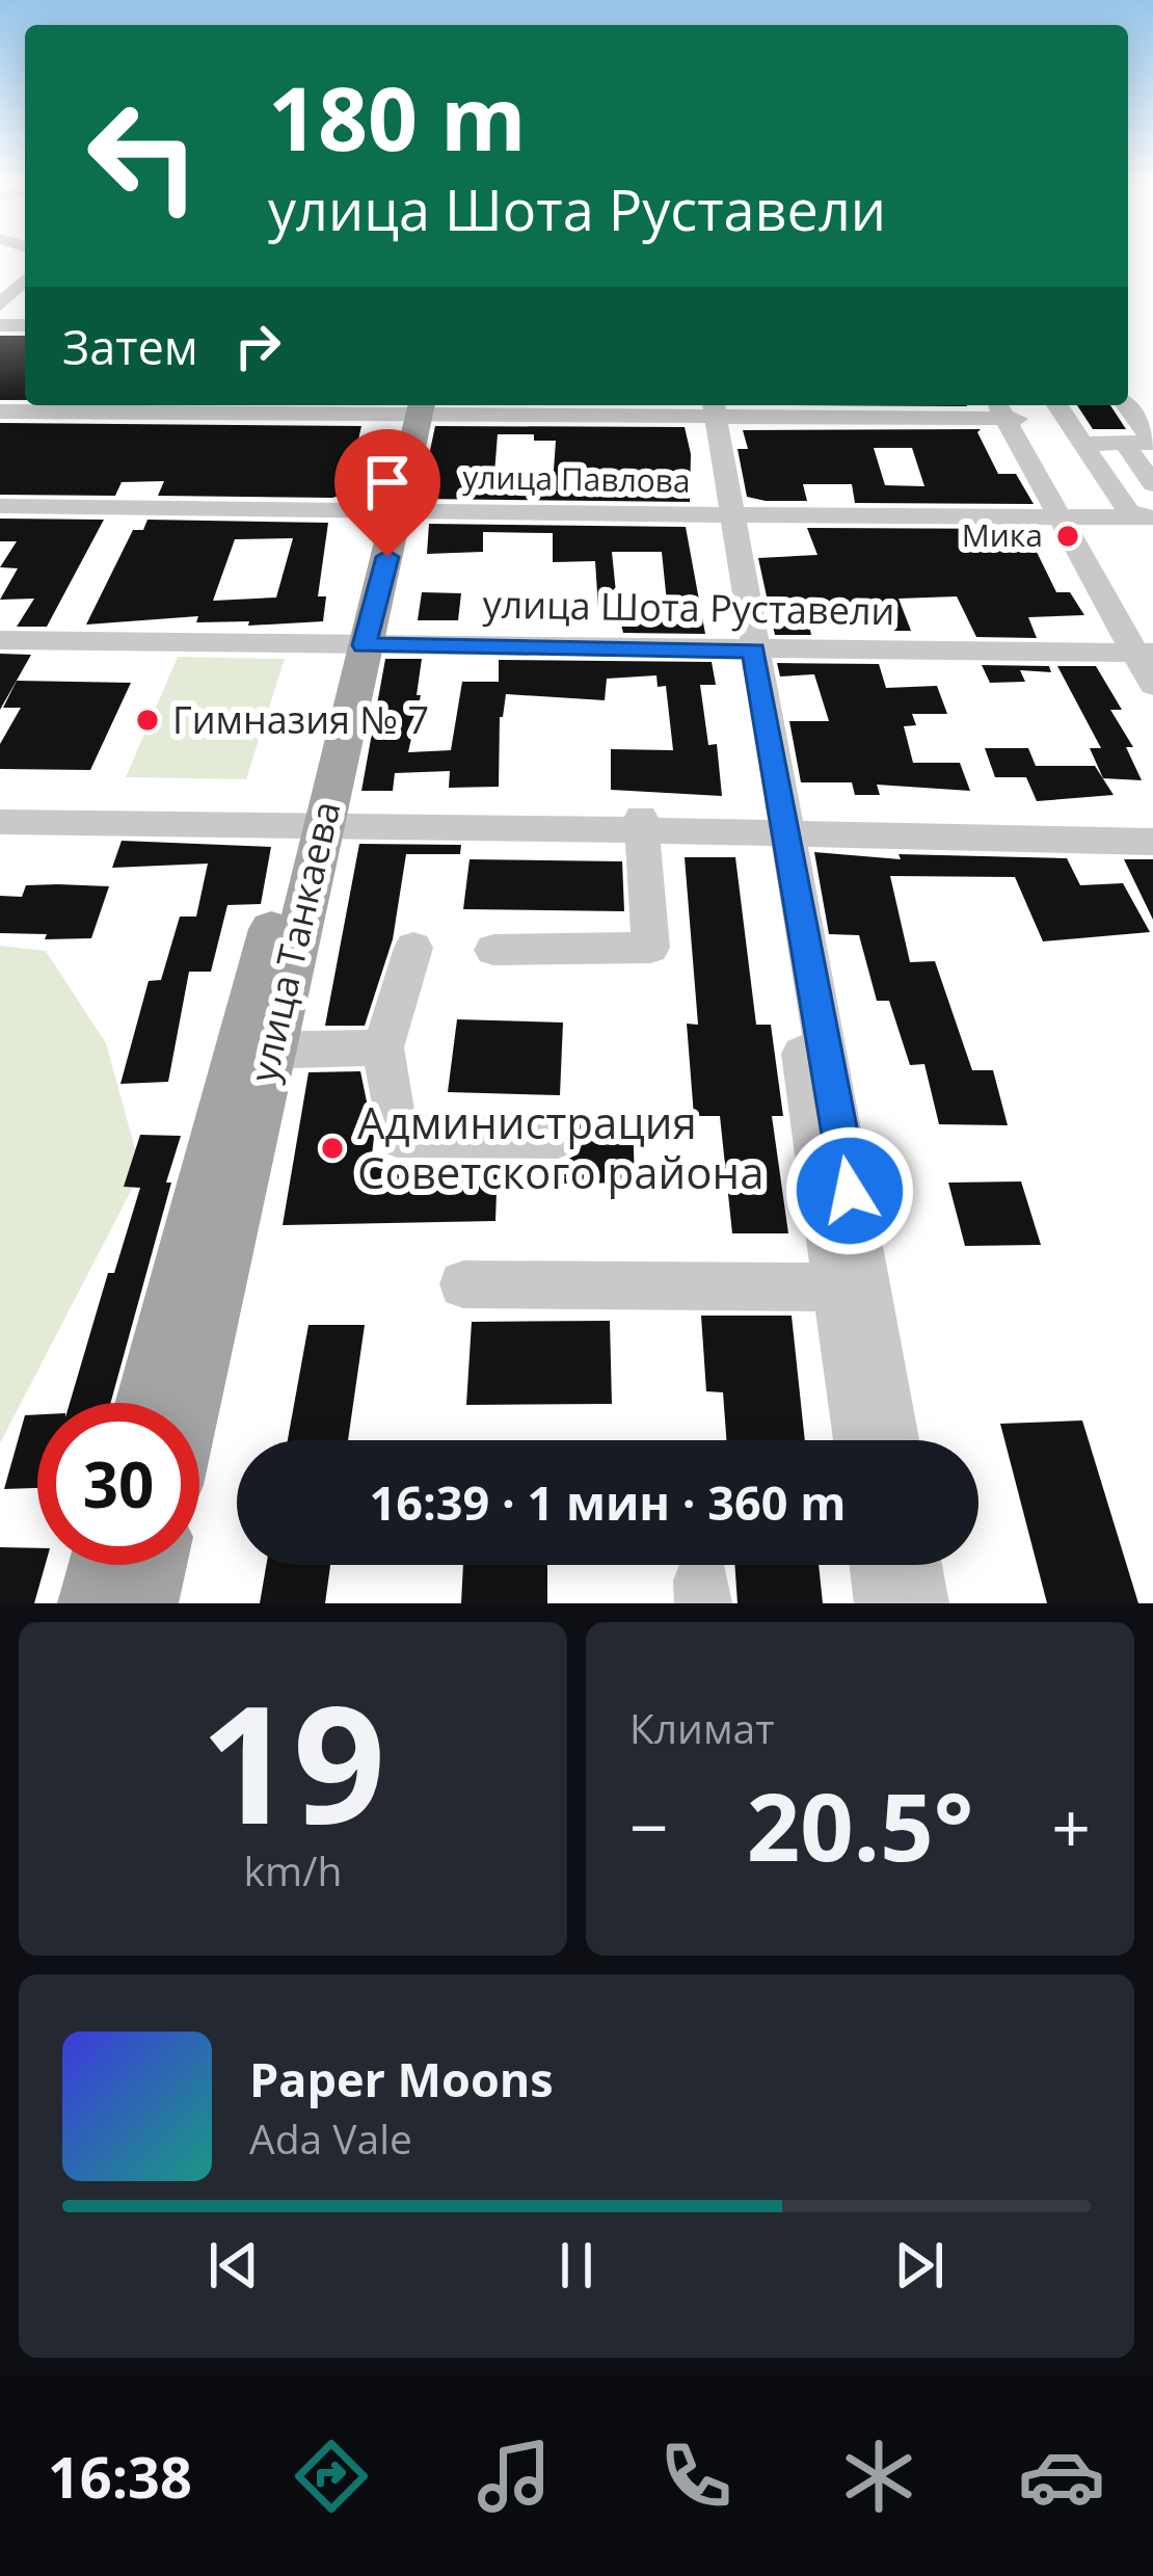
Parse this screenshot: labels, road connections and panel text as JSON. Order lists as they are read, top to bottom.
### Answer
{
  "streets": {
    "main road": ["улица Танкаева"],
    "street": ["улица Павлова", "улица Шота Руставели"]
  },
  "crossings": [
    ["улица Павлова", "улица Танкаева"],
    ["улица Шота Руставели", "улица Танкаева"]
  ],
  "places": ["Мика", "Гимназия № 7", "Администрация Советского района"],
  "page": {
    "turn": ["180 m", "улица Шота Руставели"],
    "then": "Затем",
    "limit": "30",
    "trip": "16:39 · 1 мин · 360 m",
    "tile": [
      ["19", "km/h"],
      "Климат"
    ],
    "heat": ["−", "20.5°", "+"],
    "song": ["Paper Moons", "Ada Vale"],
    "tabs": "16:38"
  }
}
